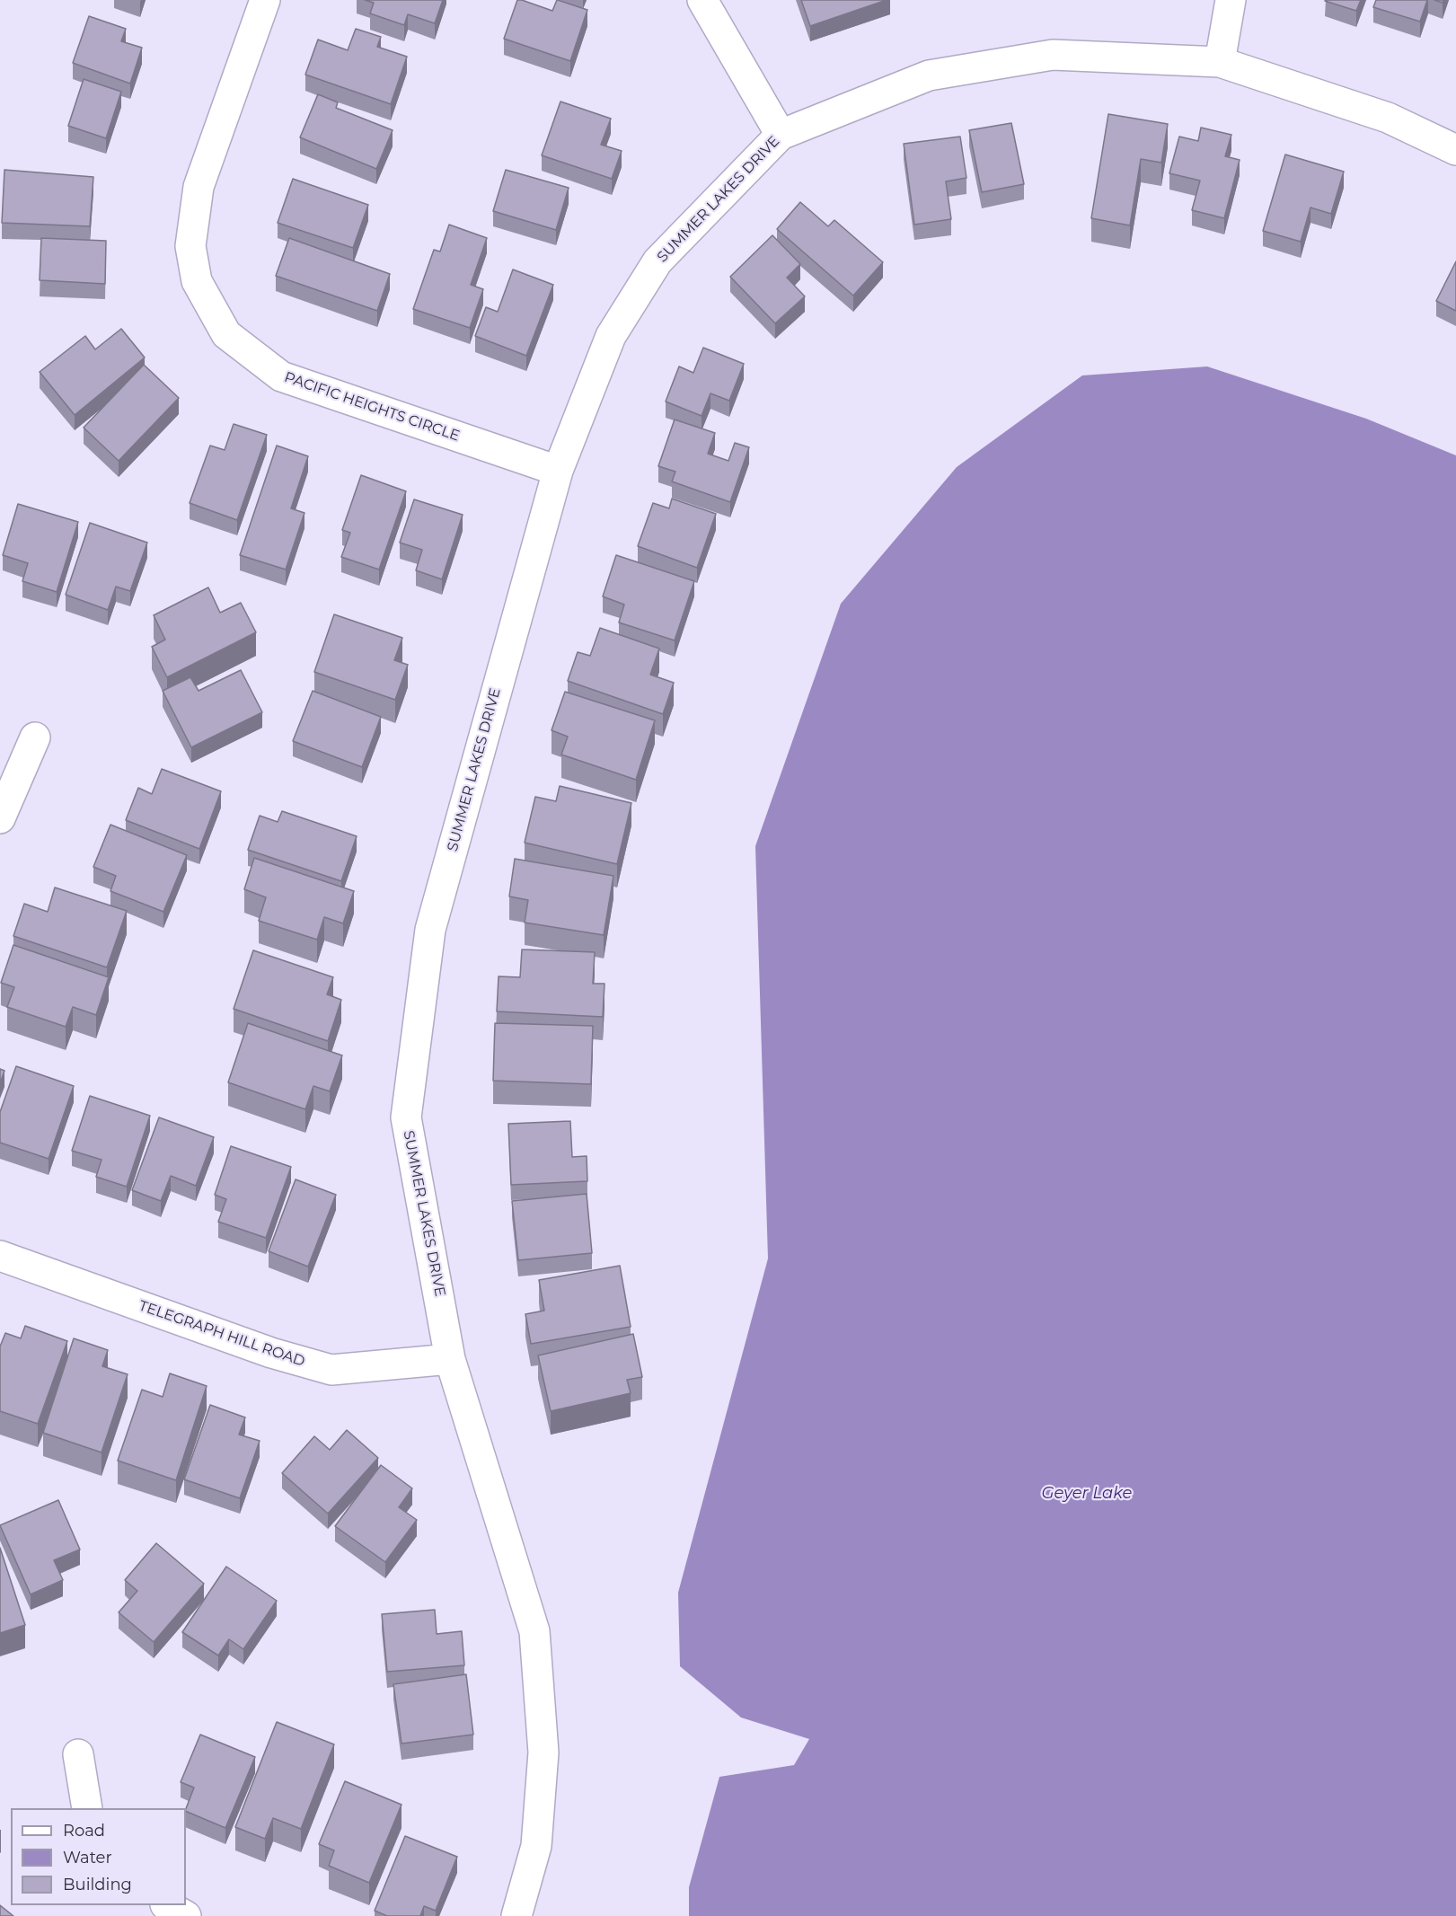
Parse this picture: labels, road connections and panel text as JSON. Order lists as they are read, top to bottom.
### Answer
{
  "streets": {
    "street": ["SUMMER LAKES DRIVE", "PACIFIC HEIGHTS CIRCLE", "TELEGRAPH HILL ROAD"]
  },
  "crossings": [
    ["SUMMER LAKES DRIVE", "PACIFIC HEIGHTS CIRCLE"],
    ["SUMMER LAKES DRIVE", "TELEGRAPH HILL ROAD"]
  ],
  "water": ["Geyer Lake"],
  "legend": ["Road", "Water", "Building"]
}
